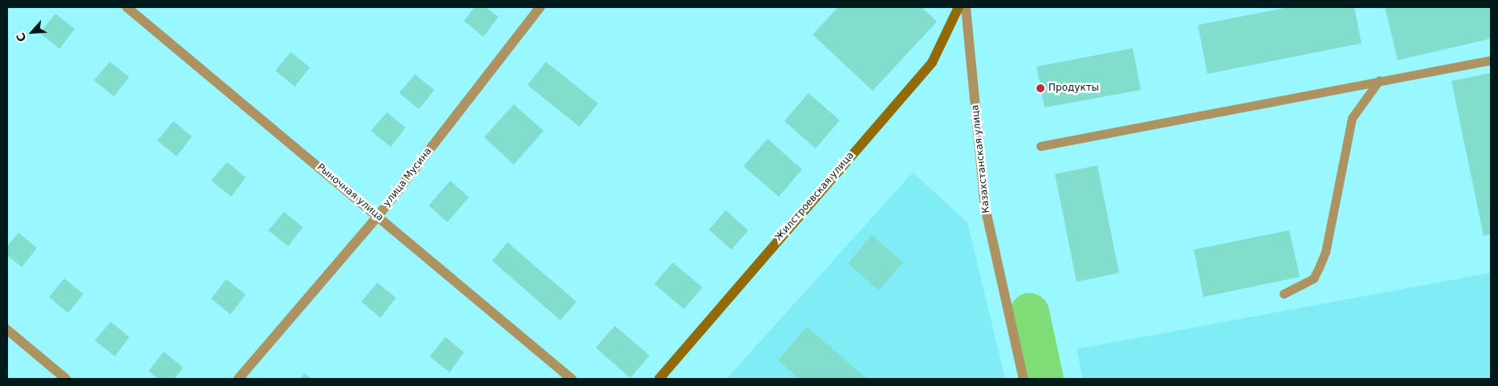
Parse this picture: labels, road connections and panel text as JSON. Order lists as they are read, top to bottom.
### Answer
{
  "streets": {
    "street": [
      "Казахстанская улица",
      "улица Мусина",
      "Рыночная улица",
      "Жилстроевская улица"
    ]
  },
  "crossings": [
    ["улица Мусина", "Рыночная улица"]
  ],
  "places": ["Продукты"],
  "north": "bottom left"
}
